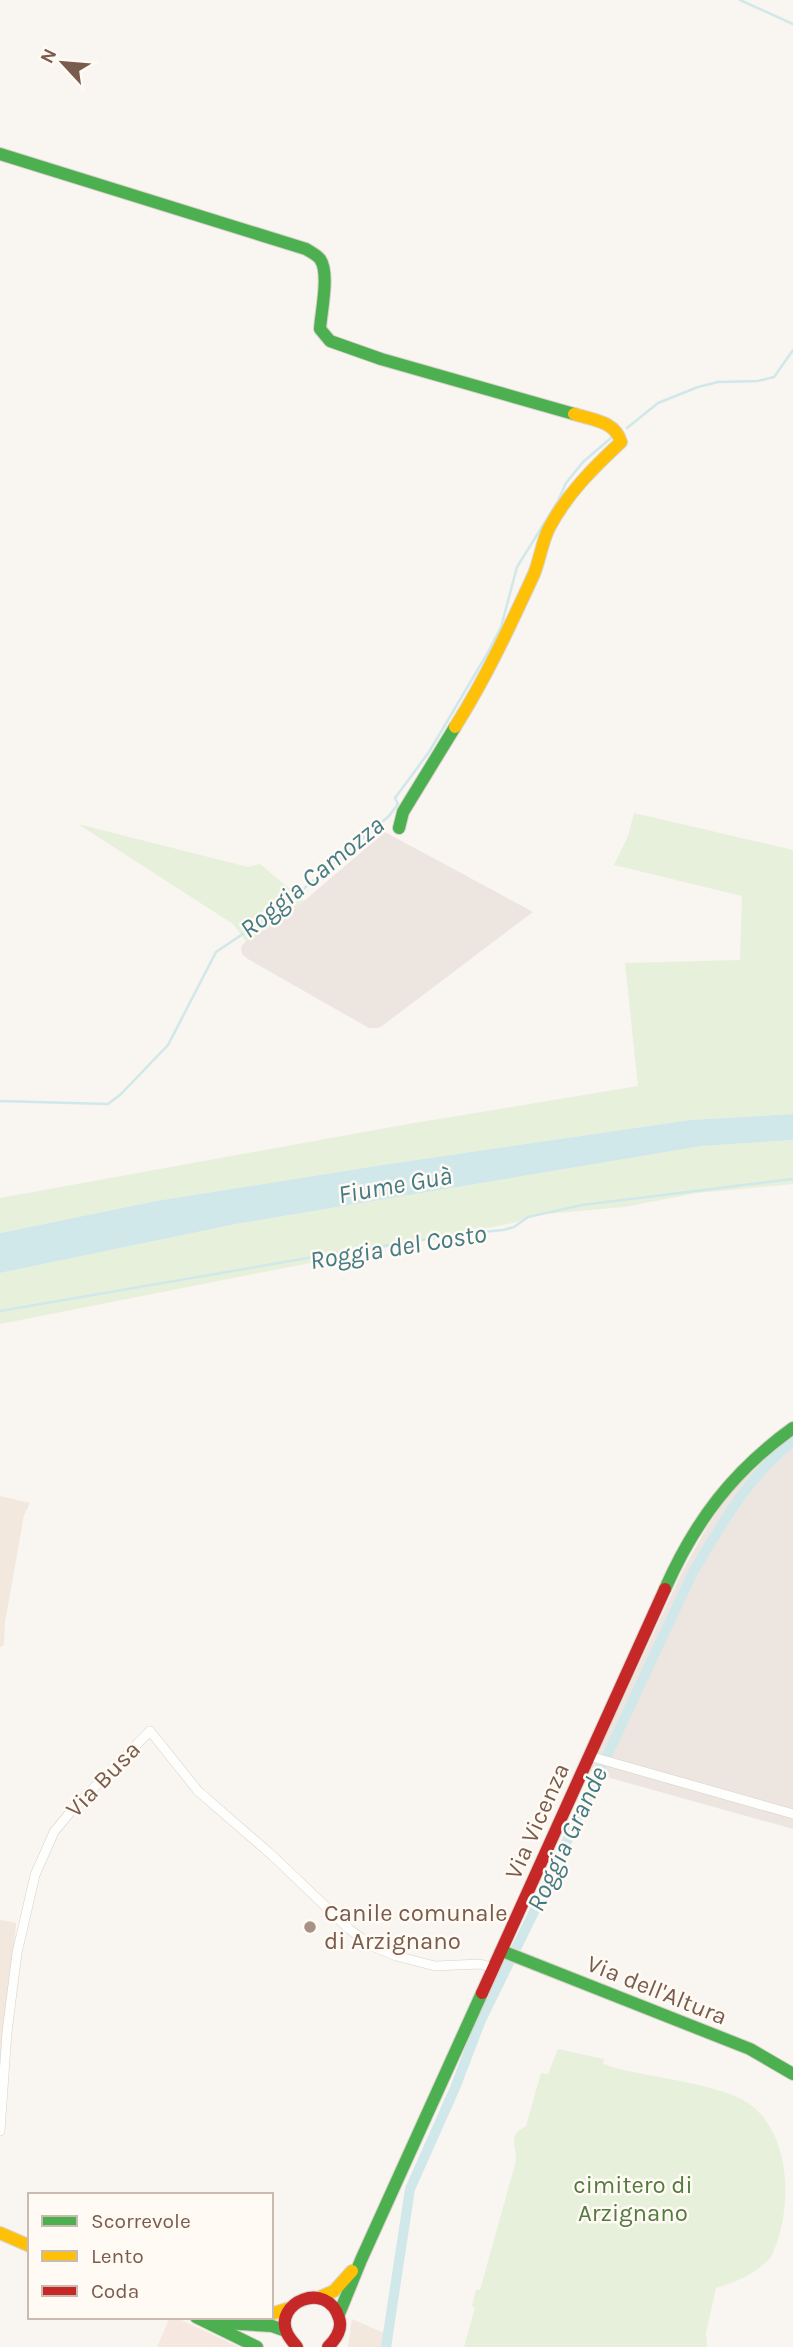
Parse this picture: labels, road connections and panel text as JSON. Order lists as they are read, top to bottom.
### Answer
{
  "streets": {
    "street": ["Via Busa", "Via Vicenza", "Via dell'Altura"]
  },
  "crossings": [
    ["Via Busa", "Via Vicenza"],
    ["Via Vicenza", "Via dell'Altura"]
  ],
  "water": [
    "Roggia Camozza",
    "Fiume Guà",
    "Roggia del Costo",
    "Roggia Grande"
  ],
  "parks": ["cimitero di Arzignano"],
  "places": ["Canile comunale di Arzignano"],
  "legend": ["Scorrevole", "Lento", "Coda"],
  "north": "top left"
}
